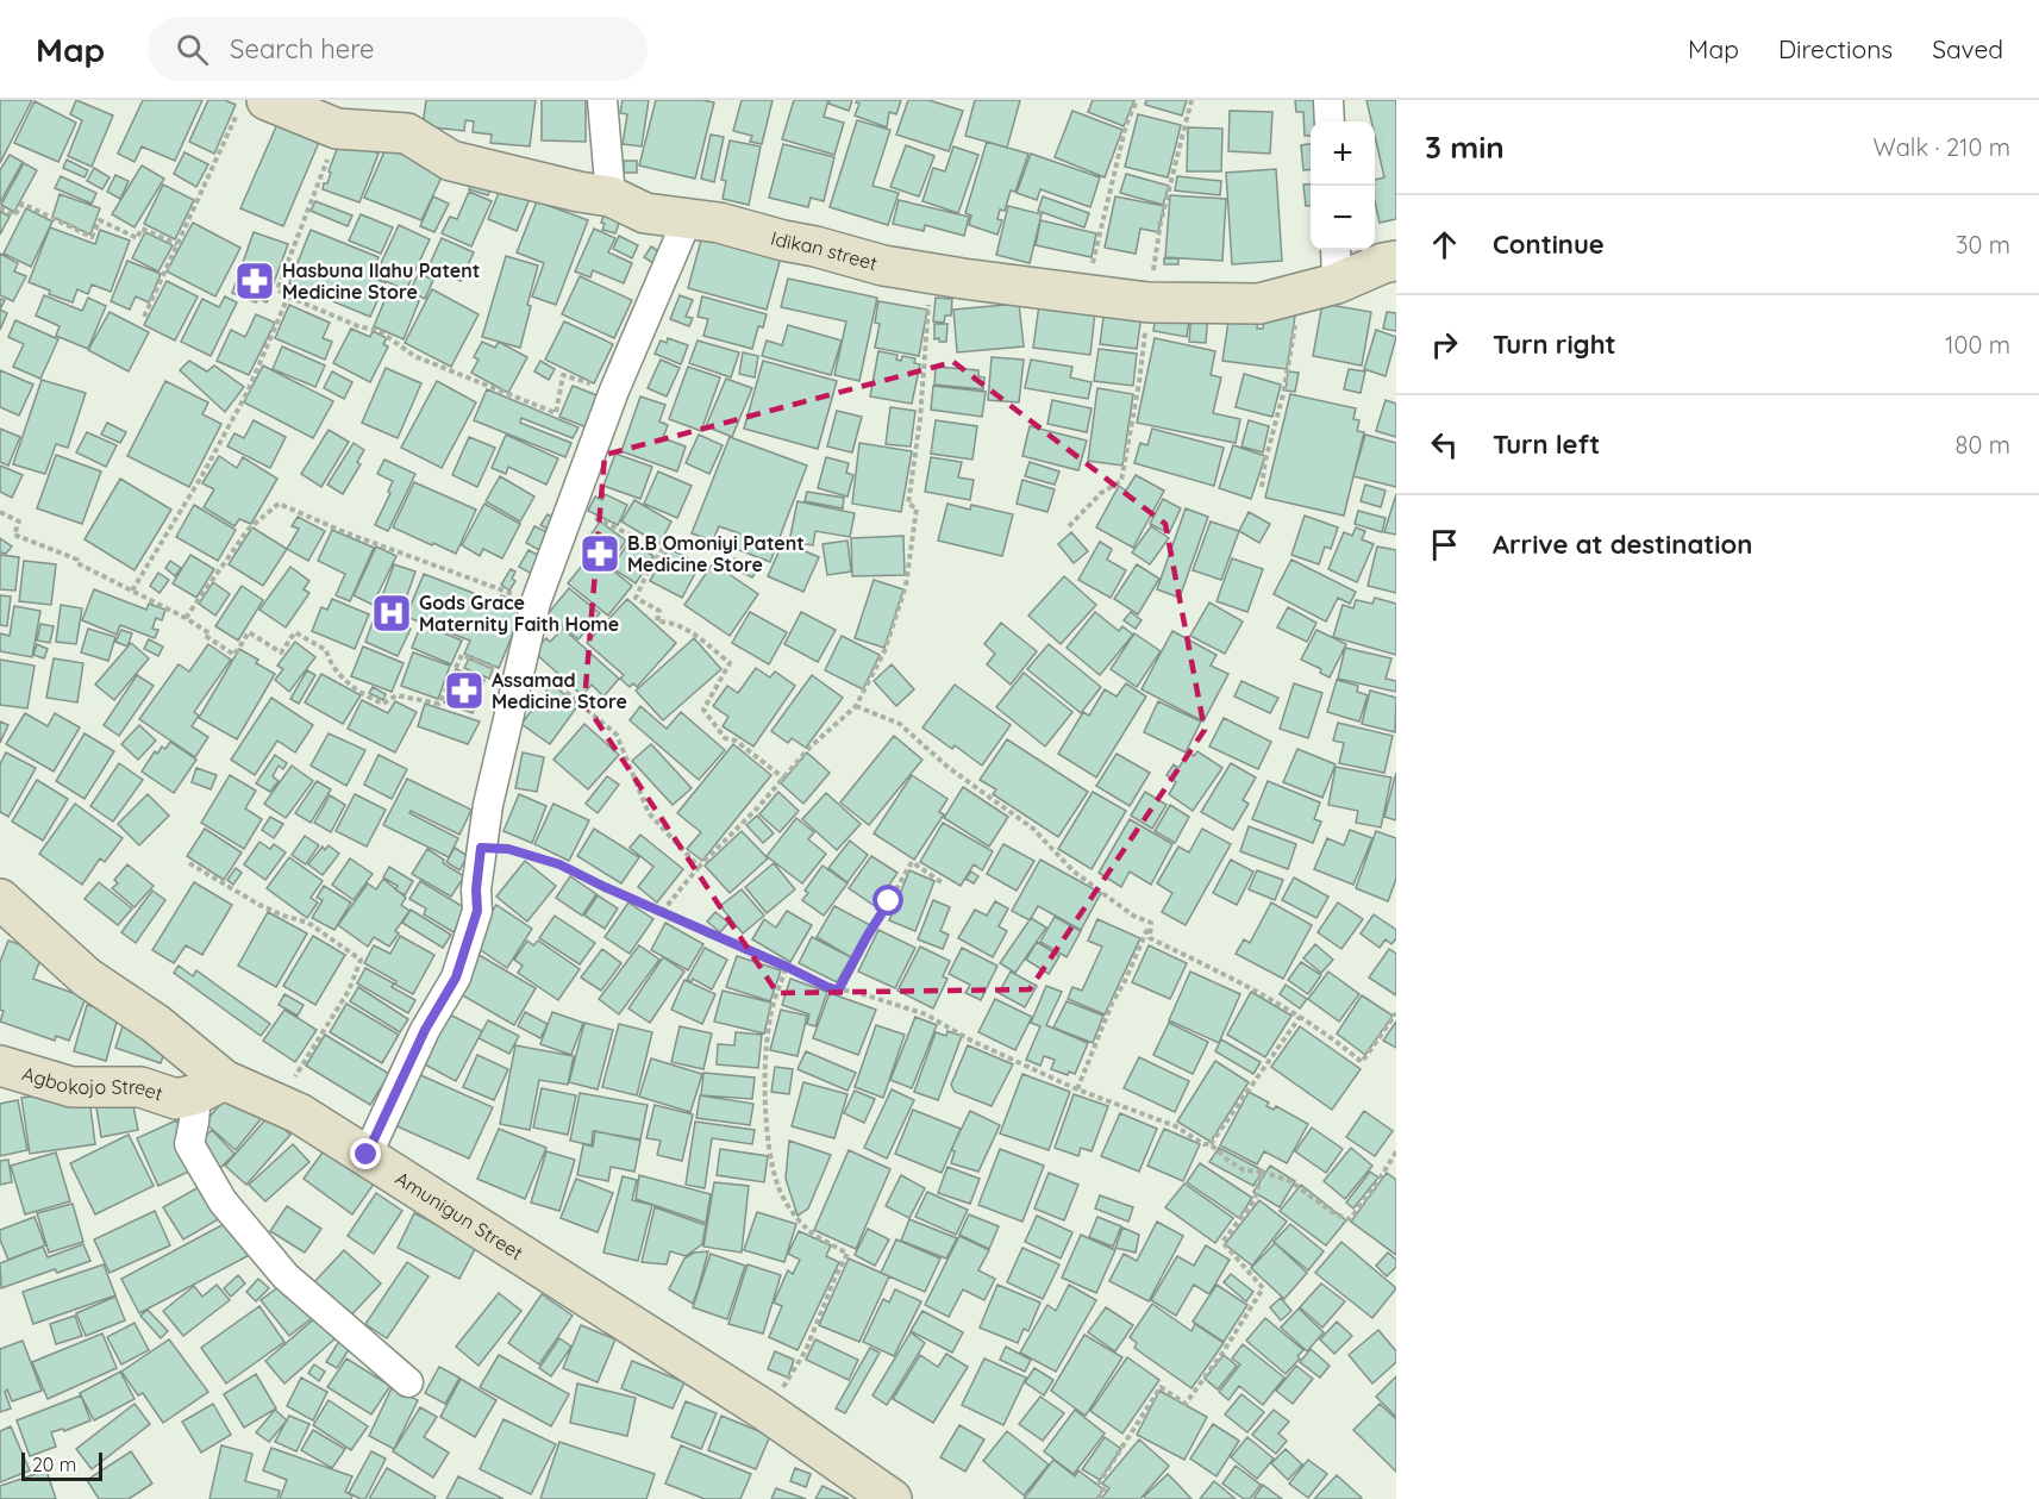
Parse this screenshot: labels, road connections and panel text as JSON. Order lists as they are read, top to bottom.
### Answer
{
  "streets": {
    "street": ["Idikan street", "Agbokojo Street", "Amunigun Street"]
  },
  "crossings": [
    ["Agbokojo Street", "Amunigun Street"]
  ],
  "places": {
    "pharmacy": ["Hasbuna Ilahu Patent Medicine Store", "B.B Omoniyi Patent Medicine Store", "Assamad Medicine Store"],
    "hospital": ["Gods Grace Maternity Faith Home"]
  },
  "scale_bar": "20 m",
  "page": {
    "header": "Map",
    "search": "Search here",
    "nav": ["Map", "Directions", "Saved"],
    "heading": ["3 min", "Walk · 210 m"],
    "map_buttons": ["+", "−"],
    "list": [
      ["Continue", "30 m"],
      ["Turn right", "100 m"],
      ["Turn left", "80 m"],
      "Arrive at destination"
    ],
    "scale": "20 m"
  }
}
